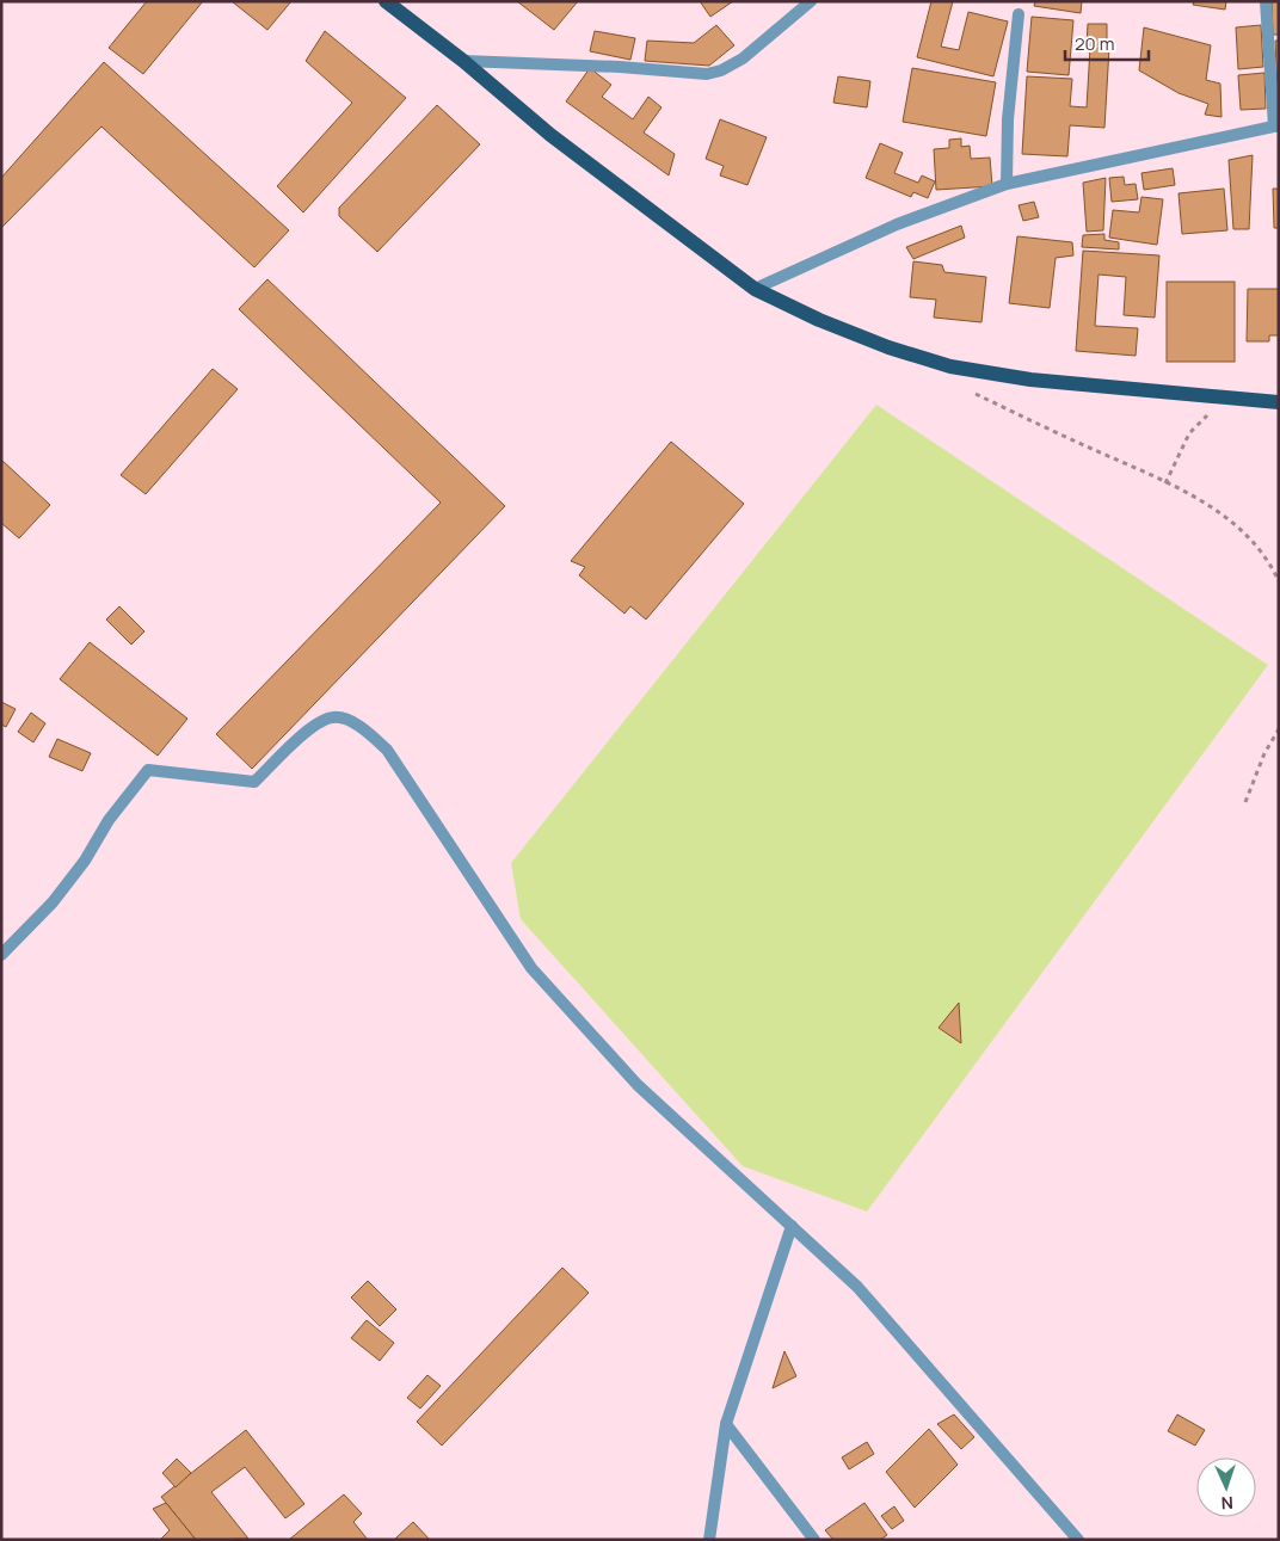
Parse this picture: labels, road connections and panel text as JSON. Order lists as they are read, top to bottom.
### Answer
{
  "scale_bar": "20 m",
  "north": "bottom"
}
